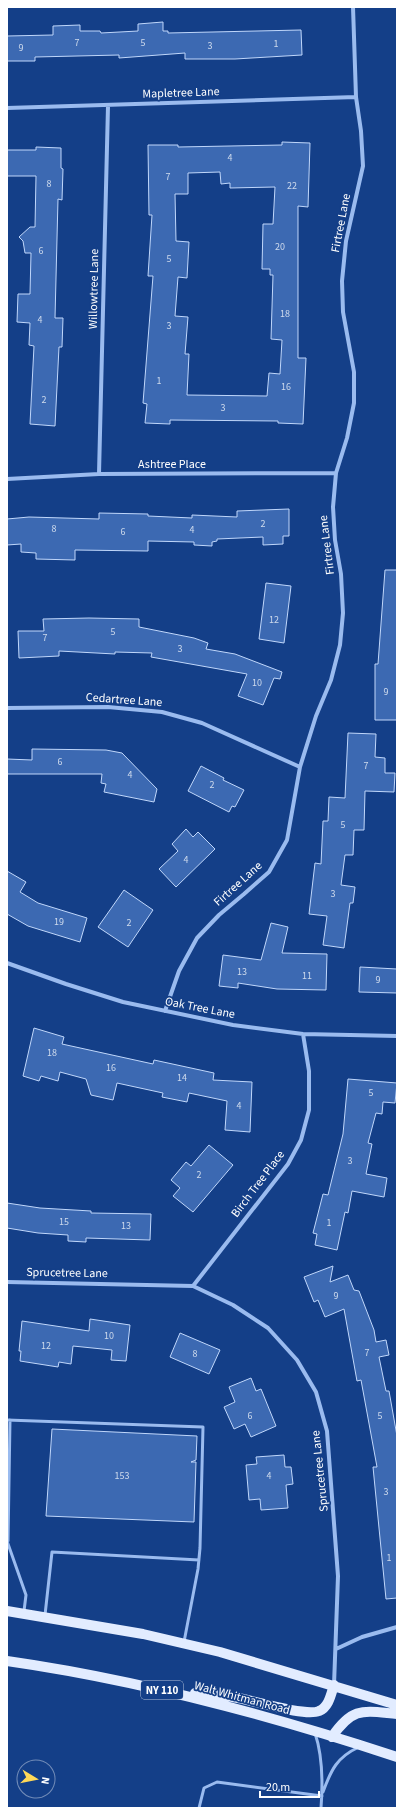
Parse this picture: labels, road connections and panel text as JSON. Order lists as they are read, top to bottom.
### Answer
{
  "streets": {
    "main road": ["NY 110", "Walt Whitman Road"],
    "street": [
      "Mapletree Lane",
      "Firtree Lane",
      "Willowtree Lane",
      "Ashtree Place",
      "Cedartree Lane",
      "Oak Tree Lane",
      "Birch Tree Place",
      "Sprucetree Lane"
    ]
  },
  "crossings": [
    ["Mapletree Lane", "Firtree Lane"],
    ["Mapletree Lane", "Willowtree Lane"],
    ["Firtree Lane", "Ashtree Place"],
    ["Firtree Lane", "Cedartree Lane"],
    ["Firtree Lane", "Oak Tree Lane"],
    ["Willowtree Lane", "Ashtree Place"],
    ["Oak Tree Lane", "Birch Tree Place"],
    ["Birch Tree Place", "Sprucetree Lane"]
  ],
  "house_numbers": [
    "7",
    "5",
    "1",
    "3",
    "9",
    "4",
    "7",
    "8",
    "22",
    "20",
    "6",
    "5",
    "18",
    "4",
    "3",
    "1",
    "16",
    "2",
    "3",
    "2",
    "8",
    "4",
    "6",
    "12",
    "5",
    "7",
    "3",
    "10",
    "9",
    "6",
    "7",
    "4",
    "2",
    "5",
    "4",
    "3",
    "19",
    "2",
    "13",
    "11",
    "9",
    "18",
    "16",
    "14",
    "5",
    "4",
    "3",
    "2",
    "15",
    "1",
    "13",
    "9",
    "10",
    "12",
    "7",
    "8",
    "6",
    "5",
    "153",
    "4",
    "3",
    "1"
  ],
  "scale_bar": "20 m",
  "north": "right"
}
